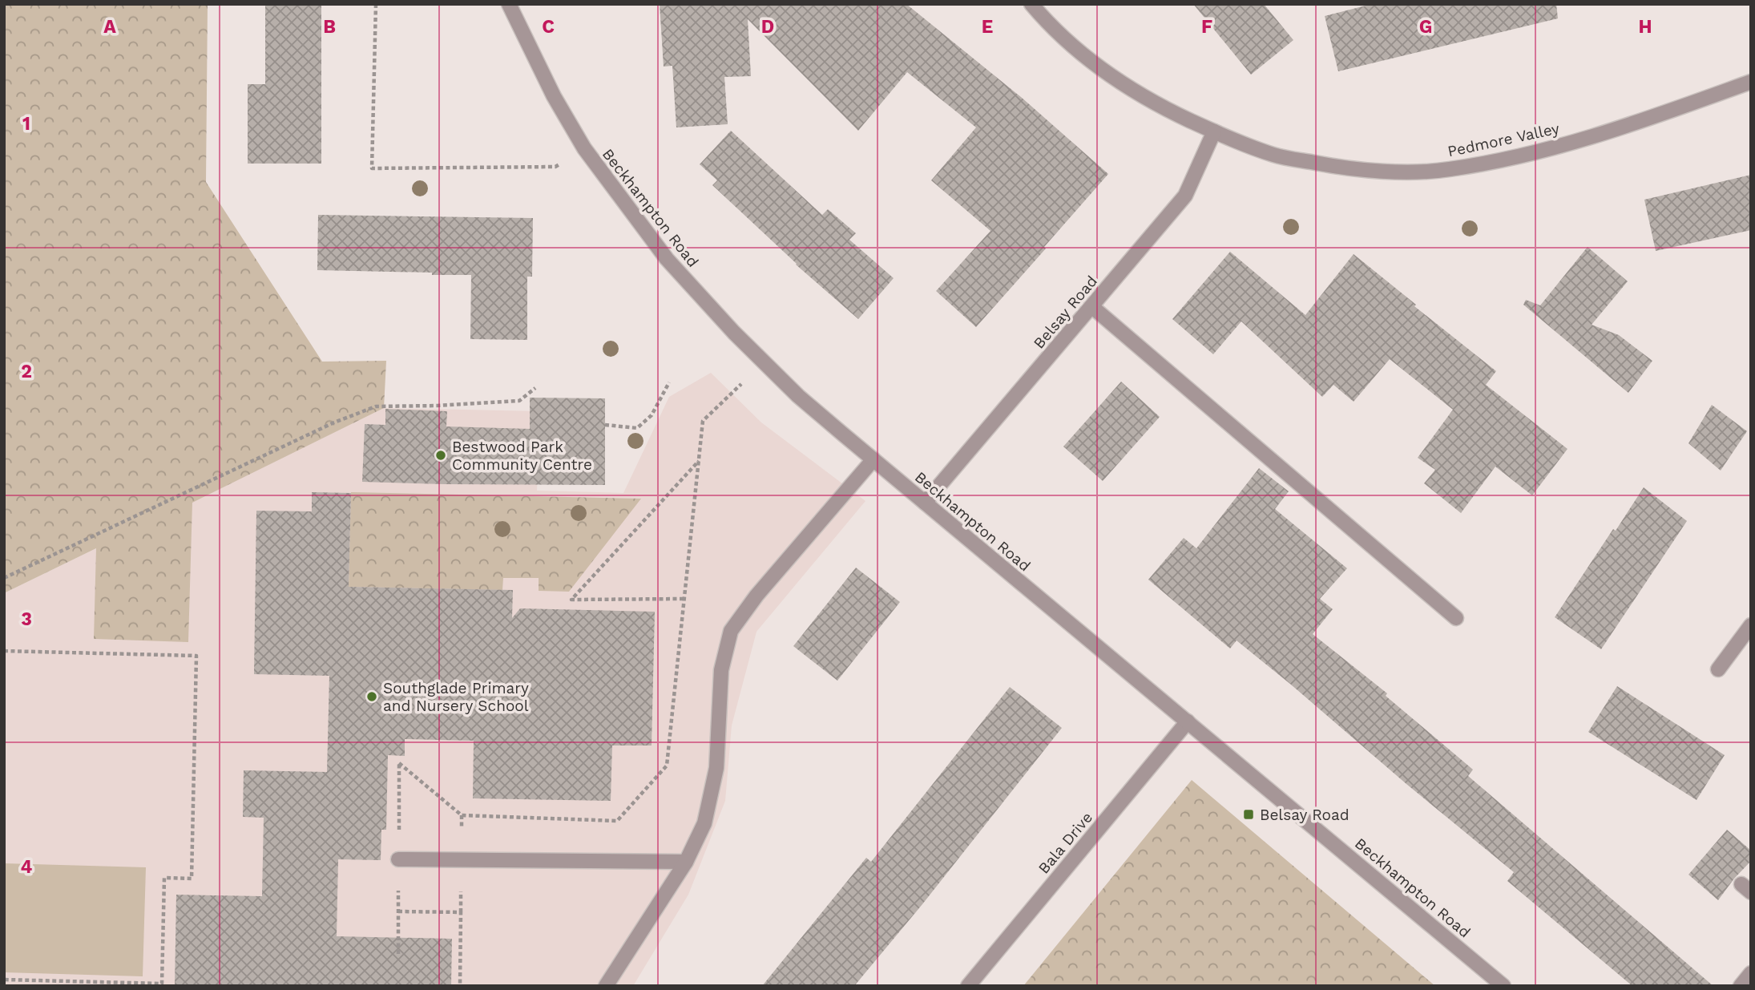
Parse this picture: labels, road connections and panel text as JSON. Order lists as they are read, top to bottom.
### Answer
{
  "streets": {
    "street": [
      "Pedmore Valley",
      "Beckhampton Road",
      "Belsay Road",
      "Bala Drive"
    ]
  },
  "crossings": [
    ["Pedmore Valley", "Belsay Road"],
    ["Beckhampton Road", "Belsay Road"],
    ["Beckhampton Road", "Bala Drive"]
  ],
  "places": {
    "other": ["Bestwood Park Community Centre", "Southglade Primary and Nursery School"],
    "transit": ["Belsay Road"]
  },
  "grid": {
    "columns": [
      "A",
      "B",
      "C",
      "D",
      "E",
      "F",
      "G",
      "H"
    ],
    "rows": [
      "1",
      "2",
      "3",
      "4"
    ]
  }
}
